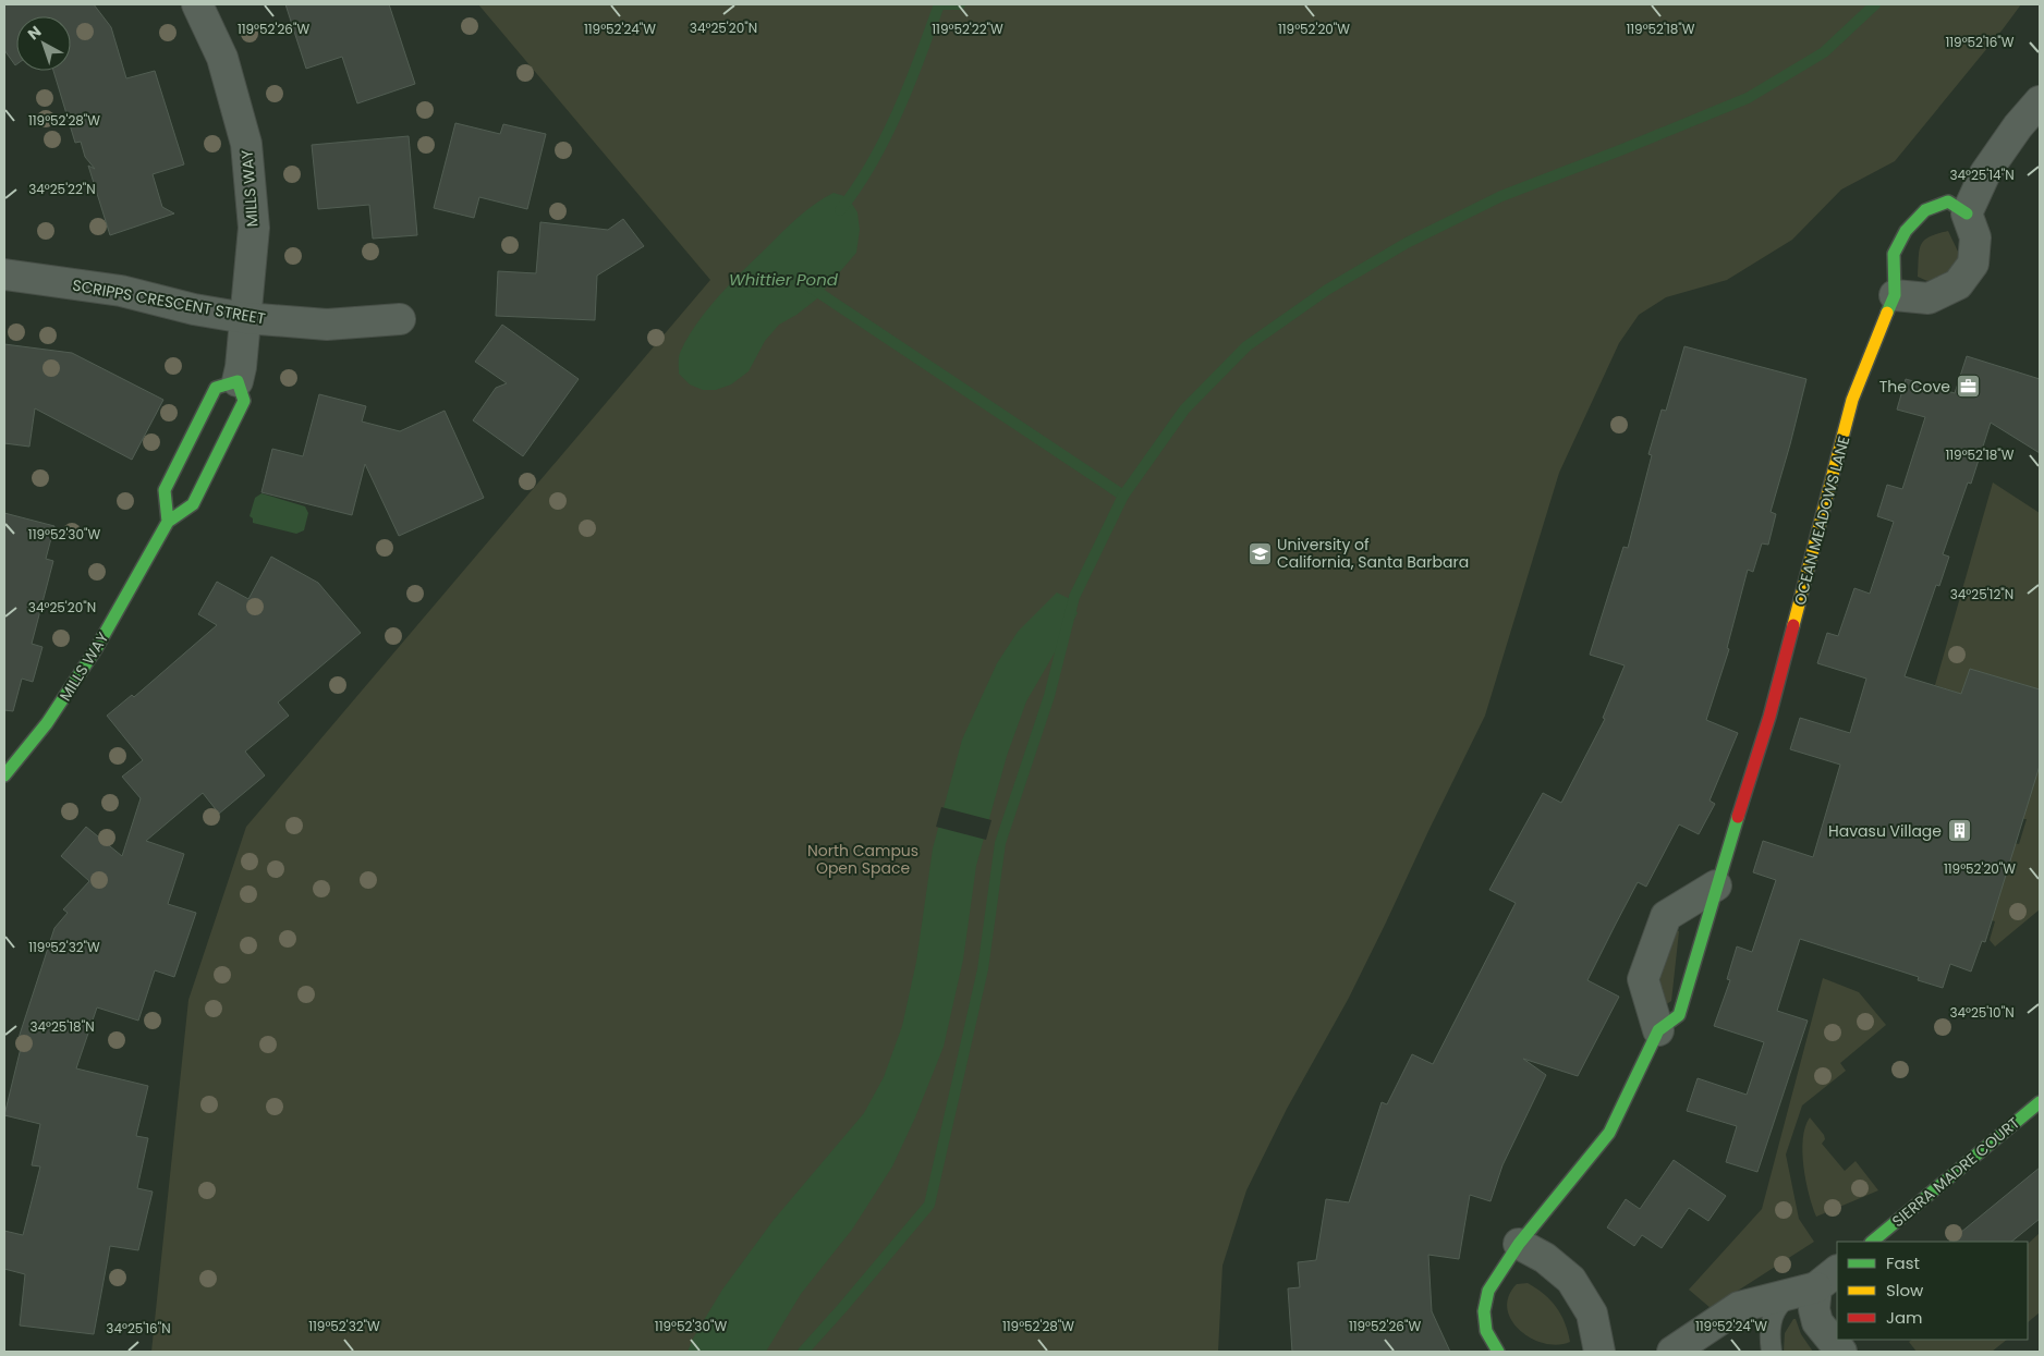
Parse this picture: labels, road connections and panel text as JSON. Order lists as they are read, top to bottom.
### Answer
{
  "streets": {
    "street": [
      "MILLS WAY",
      "SCRIPPS CRESCENT STREET",
      "OCEAN MEADOWS LANE",
      "SIERRA MADRE COURT"
    ]
  },
  "crossings": [
    ["MILLS WAY", "SCRIPPS CRESCENT STREET"]
  ],
  "water": ["Whittier Pond"],
  "parks": ["North Campus Open Space"],
  "places": {
    "office": ["The Cove"],
    "school or university": ["University of California, Santa Barbara"],
    "building": ["Havasu Village"]
  },
  "legend": ["Fast", "Slow", "Jam"],
  "north": "top left",
  "coordinates": [
    "34°25'20\"N",
    "119°52'22\"W",
    "119°52'20\"W",
    "119°52'18\"W",
    "119°52'26\"W",
    "119°52'24\"W",
    "119°52'16\"W",
    "119°52'28\"W",
    "34°25'14\"N",
    "34°25'22\"N",
    "119°52'30\"W",
    "34°25'12\"N",
    "119°52'32\"W",
    "34°25'10\"N",
    "34°25'18\"N",
    "34°25'16\"N"
  ]
}
